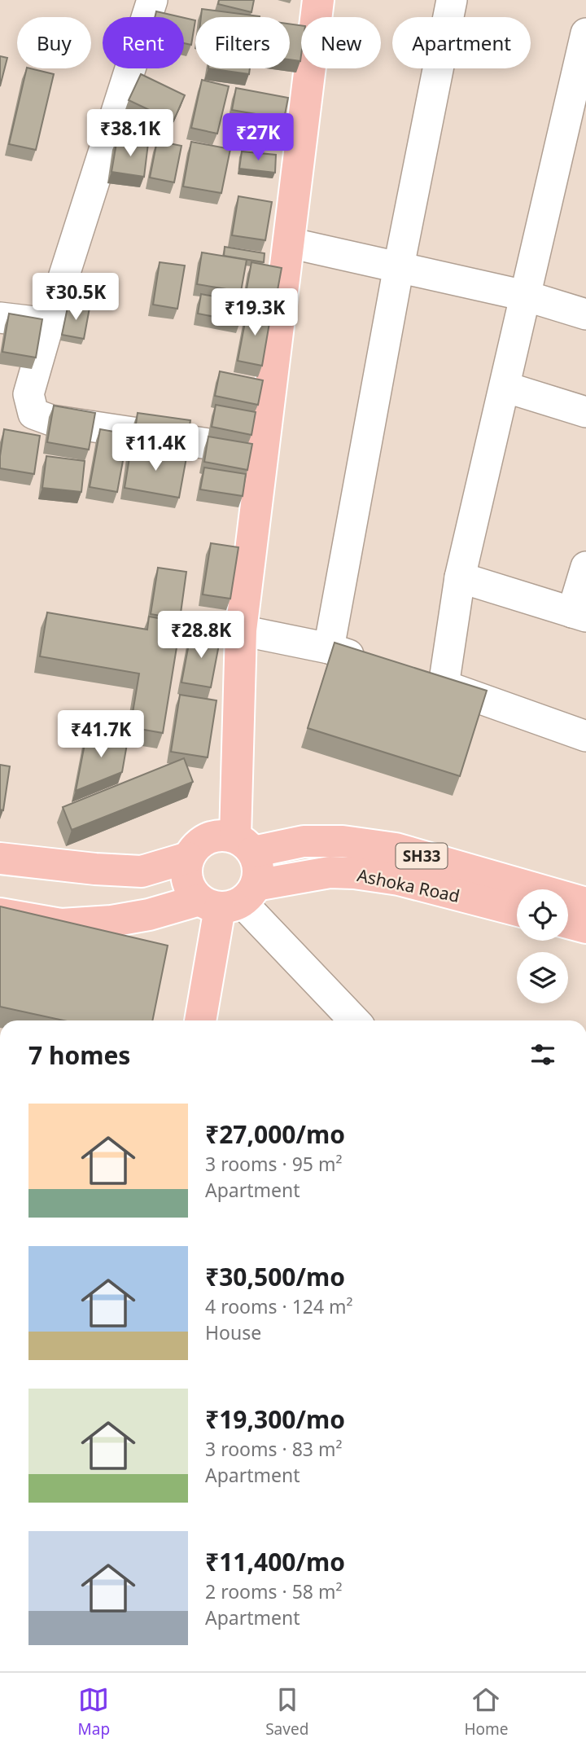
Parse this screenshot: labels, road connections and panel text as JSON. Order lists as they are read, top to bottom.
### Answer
{
  "streets": {
    "main road": ["SH33", "Ashoka Road"]
  },
  "crossings": [
    ["SH33", "Ashoka Road"]
  ],
  "page": {
    "chip": [
      "Buy",
      "Rent",
      "Filters",
      "New",
      "Apartment"
    ],
    "price": [
      "₹38.1K",
      "₹27K",
      "₹30.5K",
      "₹19.3K",
      "₹11.4K",
      "₹28.8K",
      "₹41.7K"
    ],
    "heading": "7 homes",
    "list": [
      {
        "name": "₹27,000/mo",
        "note": "3 rooms · 95 m² · Apartment"
      },
      {
        "name": "₹30,500/mo",
        "note": "4 rooms · 124 m² · House"
      },
      {
        "name": "₹19,300/mo",
        "note": "3 rooms · 83 m² · Apartment"
      },
      {
        "name": "₹11,400/mo",
        "note": "2 rooms · 58 m² · Apartment"
      }
    ],
    "tabs": ["Map", "Saved", "Home"]
  }
}
